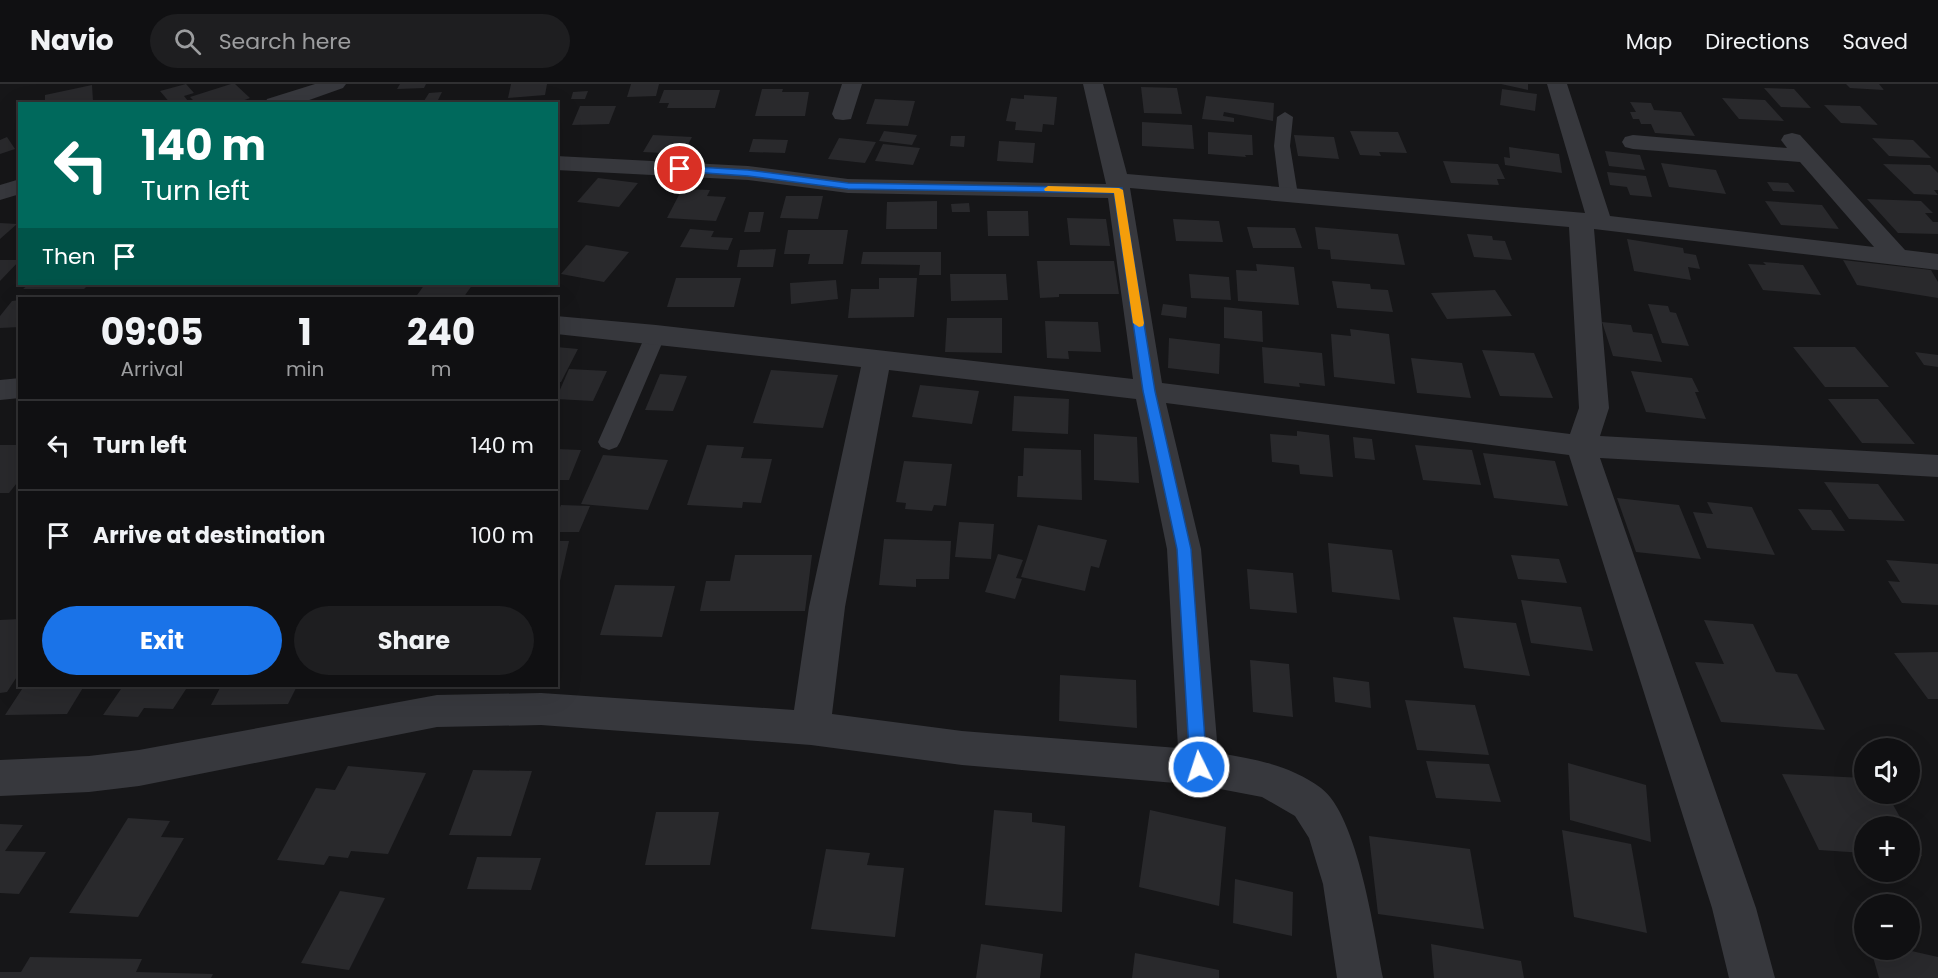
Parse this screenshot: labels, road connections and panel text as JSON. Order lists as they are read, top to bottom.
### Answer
{
  "page": {
    "header": "Navio",
    "search": "Search here",
    "nav": ["Map", "Directions", "Saved"],
    "turn": ["140 m", "Turn left"],
    "then": "Then",
    "eta": [
      "09:05",
      "Arrival",
      "1",
      "min",
      "240",
      "m"
    ],
    "list": [
      {
        "name": "Turn left",
        "value": "140 m"
      },
      {
        "name": "Arrive at destination",
        "value": "100 m"
      }
    ],
    "buttons": ["Exit", "Share"],
    "map_buttons": ["+", "−"]
  }
}
